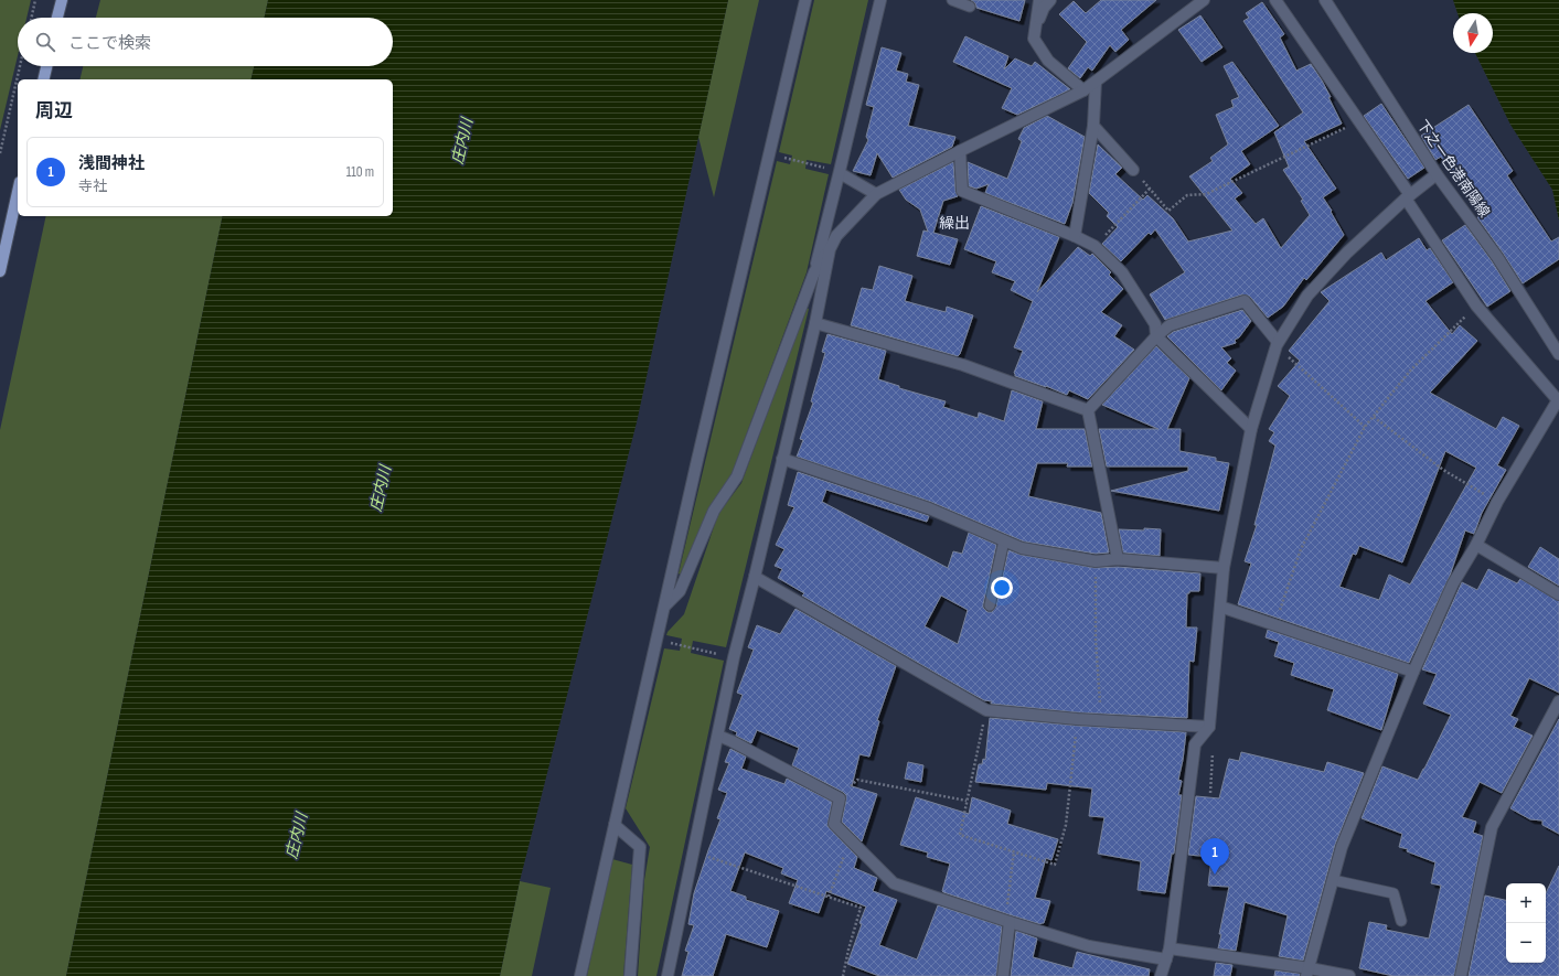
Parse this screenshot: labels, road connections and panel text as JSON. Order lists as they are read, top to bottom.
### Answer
{
  "streets": {
    "street": ["下之一色港南陽線"]
  },
  "districts": ["繰出"],
  "water": ["庄内川"],
  "north": "bottom",
  "page": {
    "search": "ここで検索",
    "heading": "周辺",
    "list": [
      {
        "mark": "1",
        "name": "浅間神社",
        "note": "寺社",
        "value": "110 m"
      }
    ],
    "pins": "1",
    "map_buttons": ["+", "−"]
  }
}
